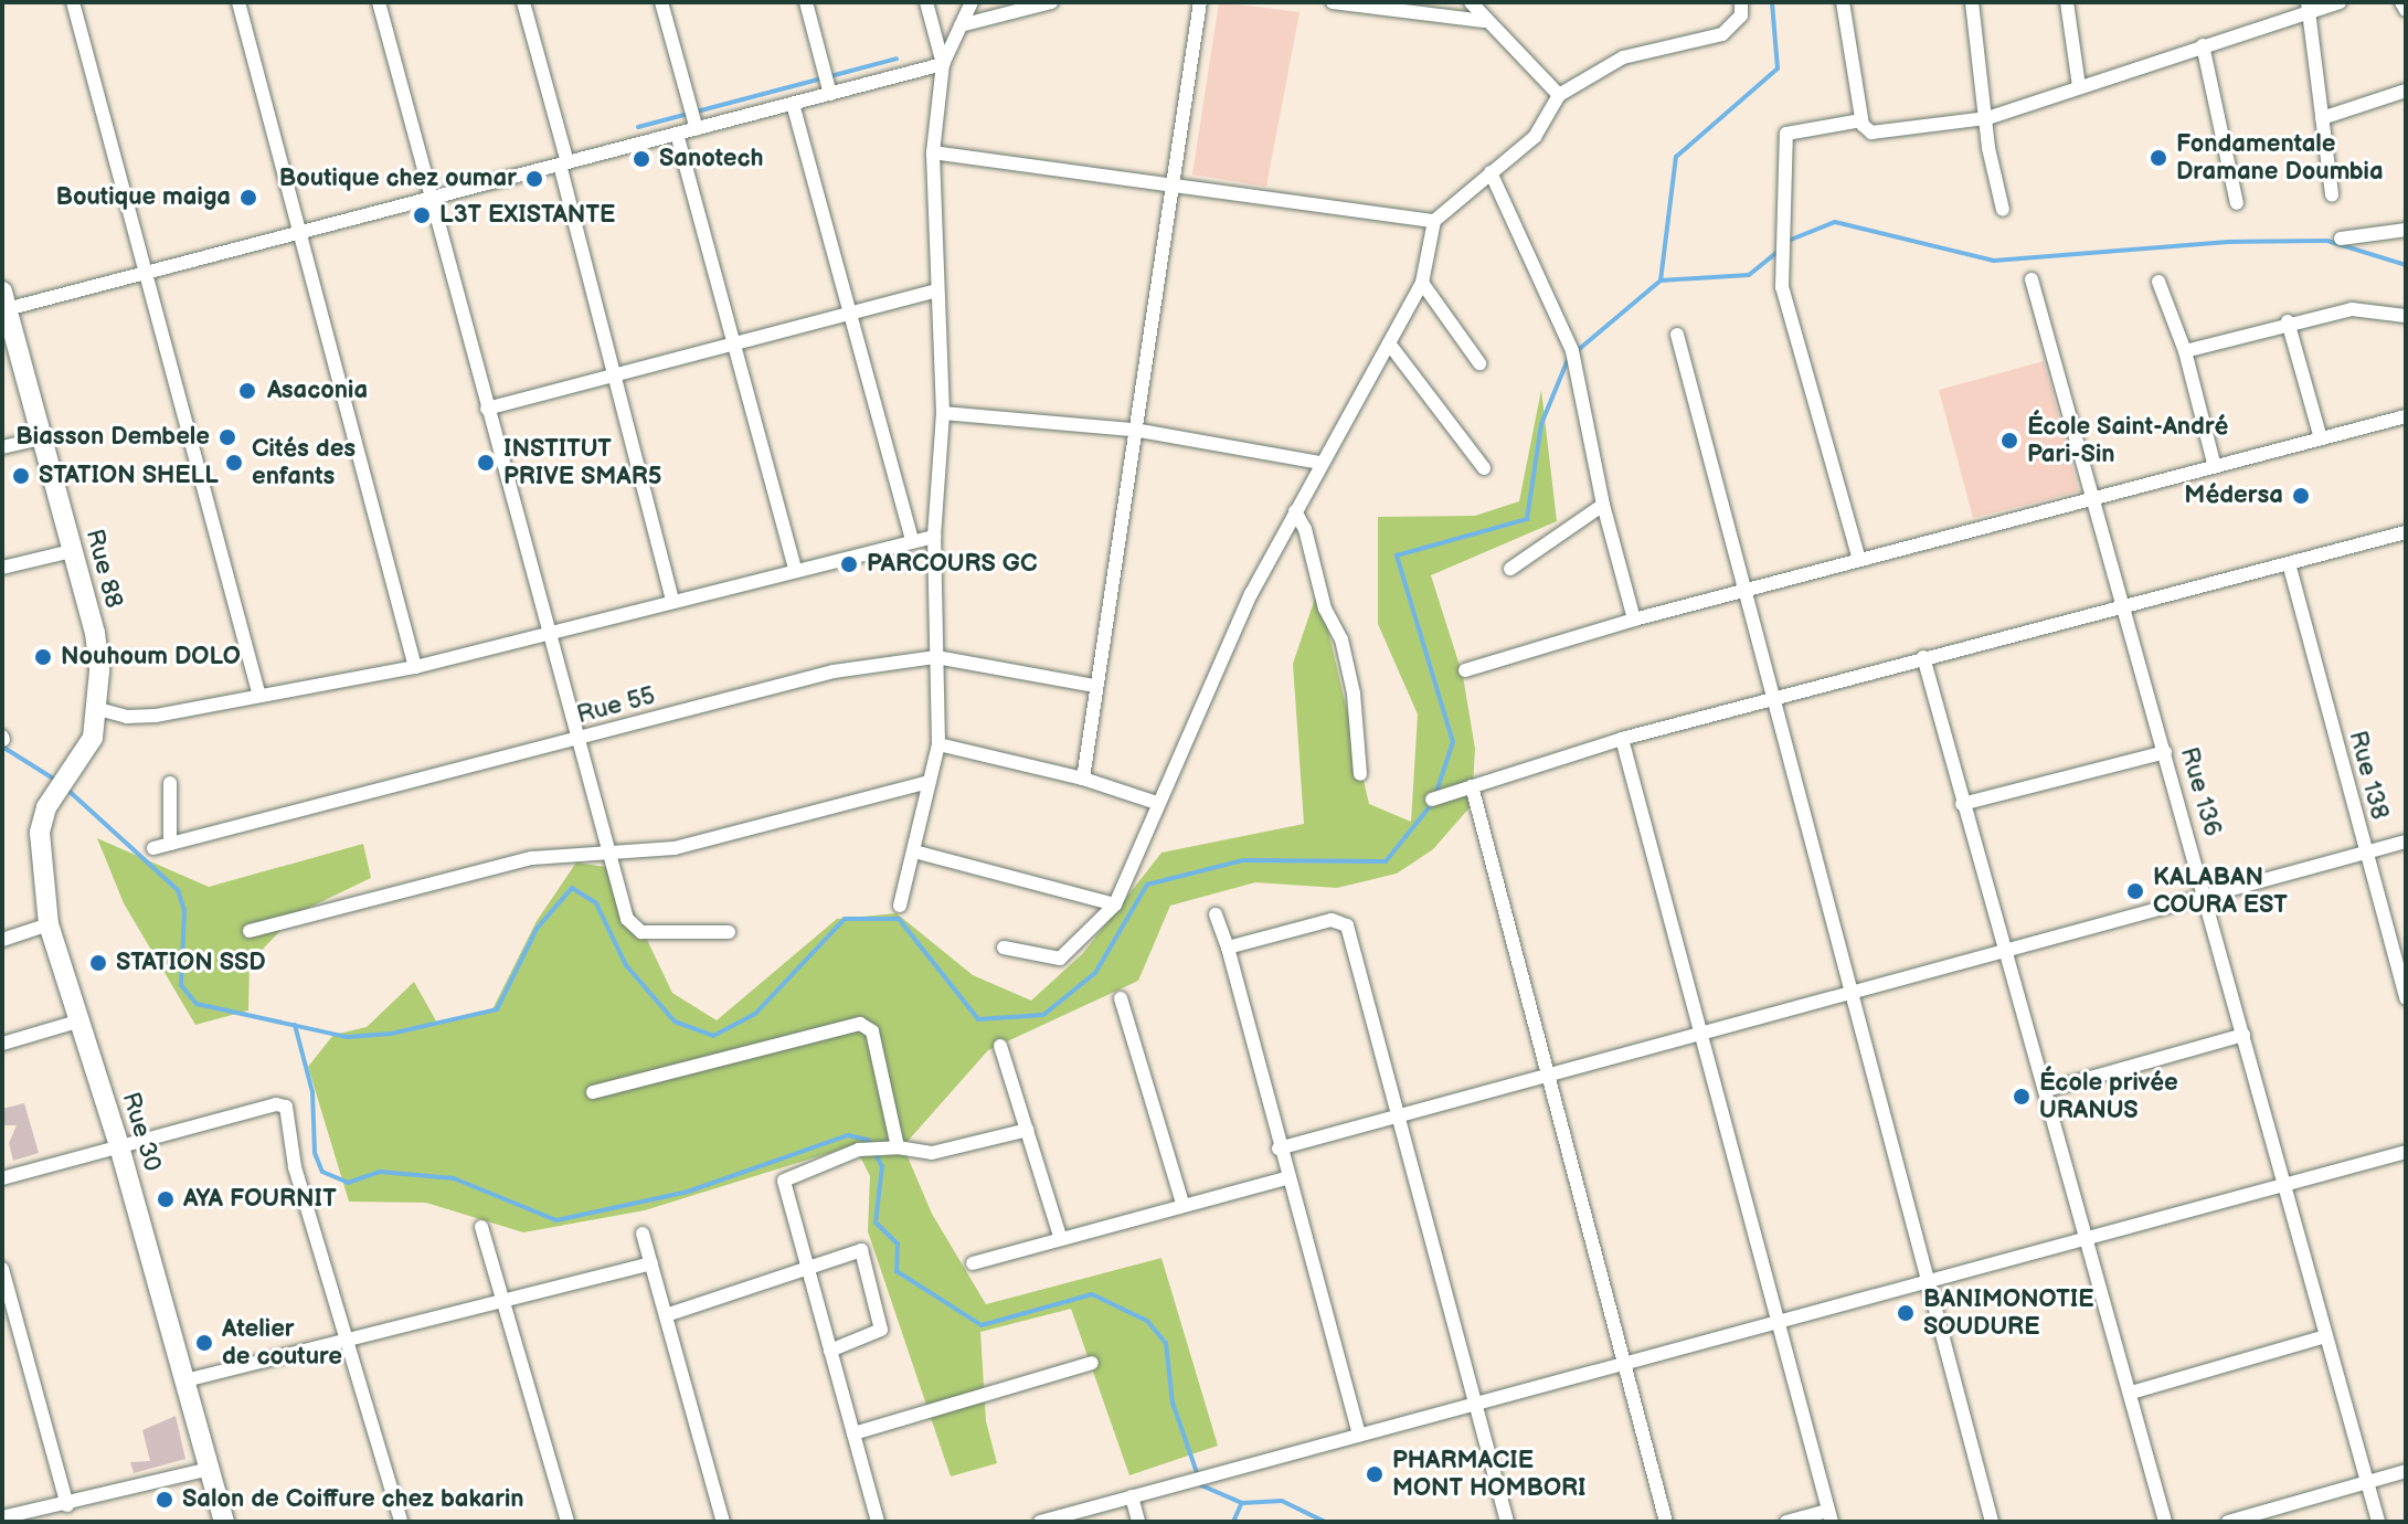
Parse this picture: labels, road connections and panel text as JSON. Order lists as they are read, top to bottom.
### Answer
{
  "streets": {
    "main road": ["Rue 88", "Rue 30"],
    "street": ["Rue 55", "Rue 138", "Rue 136"]
  },
  "crossings": [
    ["Rue 88", "Rue 30"]
  ],
  "places": [
    "Fondamentale Dramane Doumbia",
    "Sanotech",
    "Boutique chez oumar",
    "Boutique maiga",
    "L3T EXISTANTE",
    "Asaconia",
    "Biasson Dembele",
    "École Saint-André Pari-Sin",
    "Cités des enfants",
    "INSTITUT PRIVE SMAR5",
    "STATION SHELL",
    "Médersa",
    "PARCOURS GC",
    "Nouhoum DOLO",
    "KALABAN COURA EST",
    "STATION SSD",
    "École privée URANUS",
    "AYA FOURNIT",
    "BANIMONOTIE SOUDURE",
    "Atelier de couture",
    "PHARMACIE MONT HOMBORI",
    "Salon de Coiffure chez bakarin"
  ]
}
